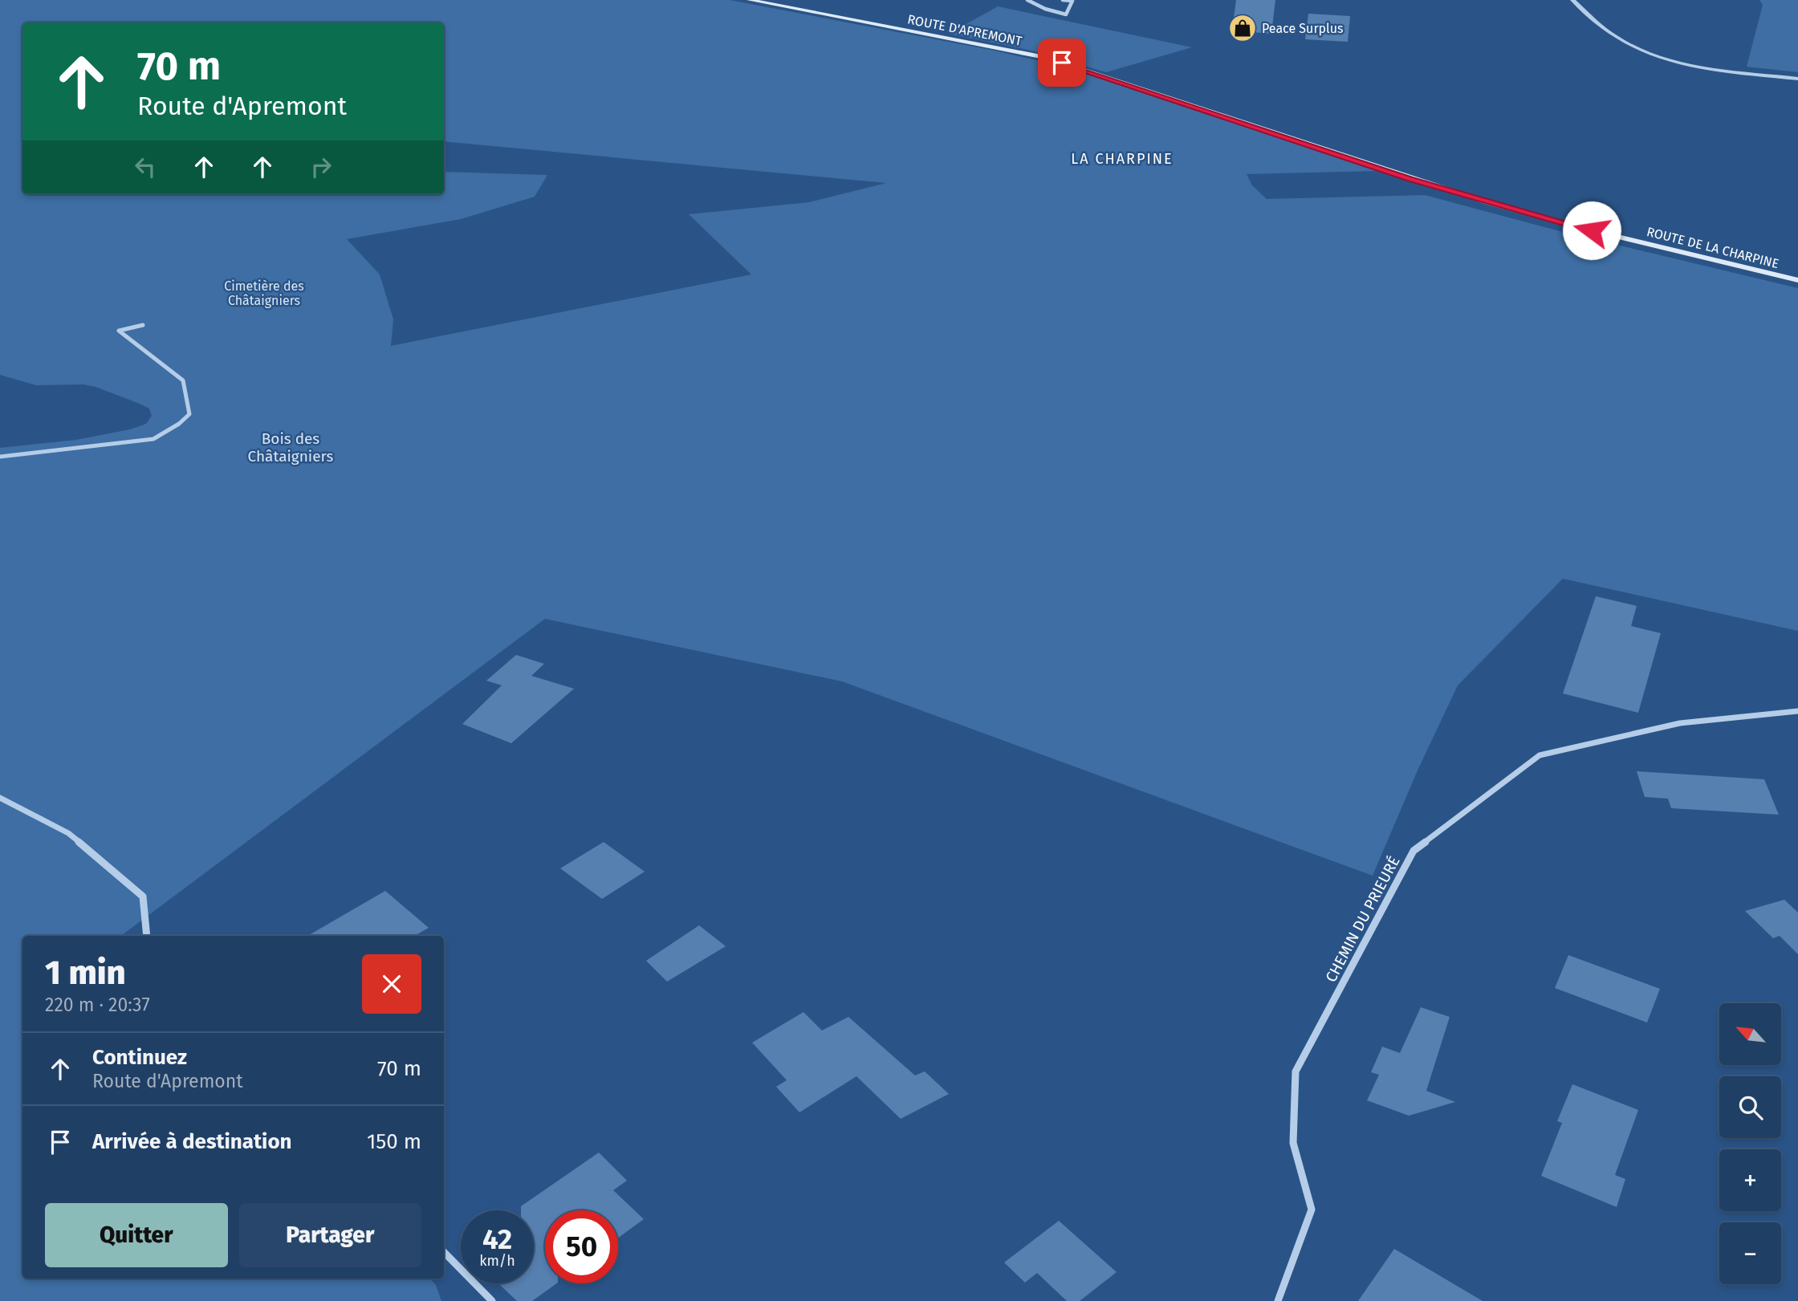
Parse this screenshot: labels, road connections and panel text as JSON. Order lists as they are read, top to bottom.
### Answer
{
  "streets": {
    "main road": ["ROUTE D'APREMONT", "ROUTE DE LA CHARPINE"],
    "street": ["CHEMIN DU PRIEURÉ"]
  },
  "crossings": [
    ["ROUTE D'APREMONT", "ROUTE DE LA CHARPINE"]
  ],
  "districts": ["LA CHARPINE"],
  "parks": ["Cimetière des Châtaigniers", "Bois des Châtaigniers"],
  "places": {
    "shop": ["Peace Surplus"]
  },
  "north": "top left",
  "page": {
    "turn": ["70 m", "Route d'Apremont"],
    "heading": ["1 min", "220 m · 20:37"],
    "map_buttons": ["+", "−"],
    "list": [
      {
        "name": "Continuez",
        "note": "Route d'Apremont",
        "value": "70 m"
      },
      {
        "name": "Arrivée à destination",
        "value": "150 m"
      }
    ],
    "buttons": ["Quitter", "Partager"],
    "speed": "42 km/h",
    "limit": "50"
  }
}
